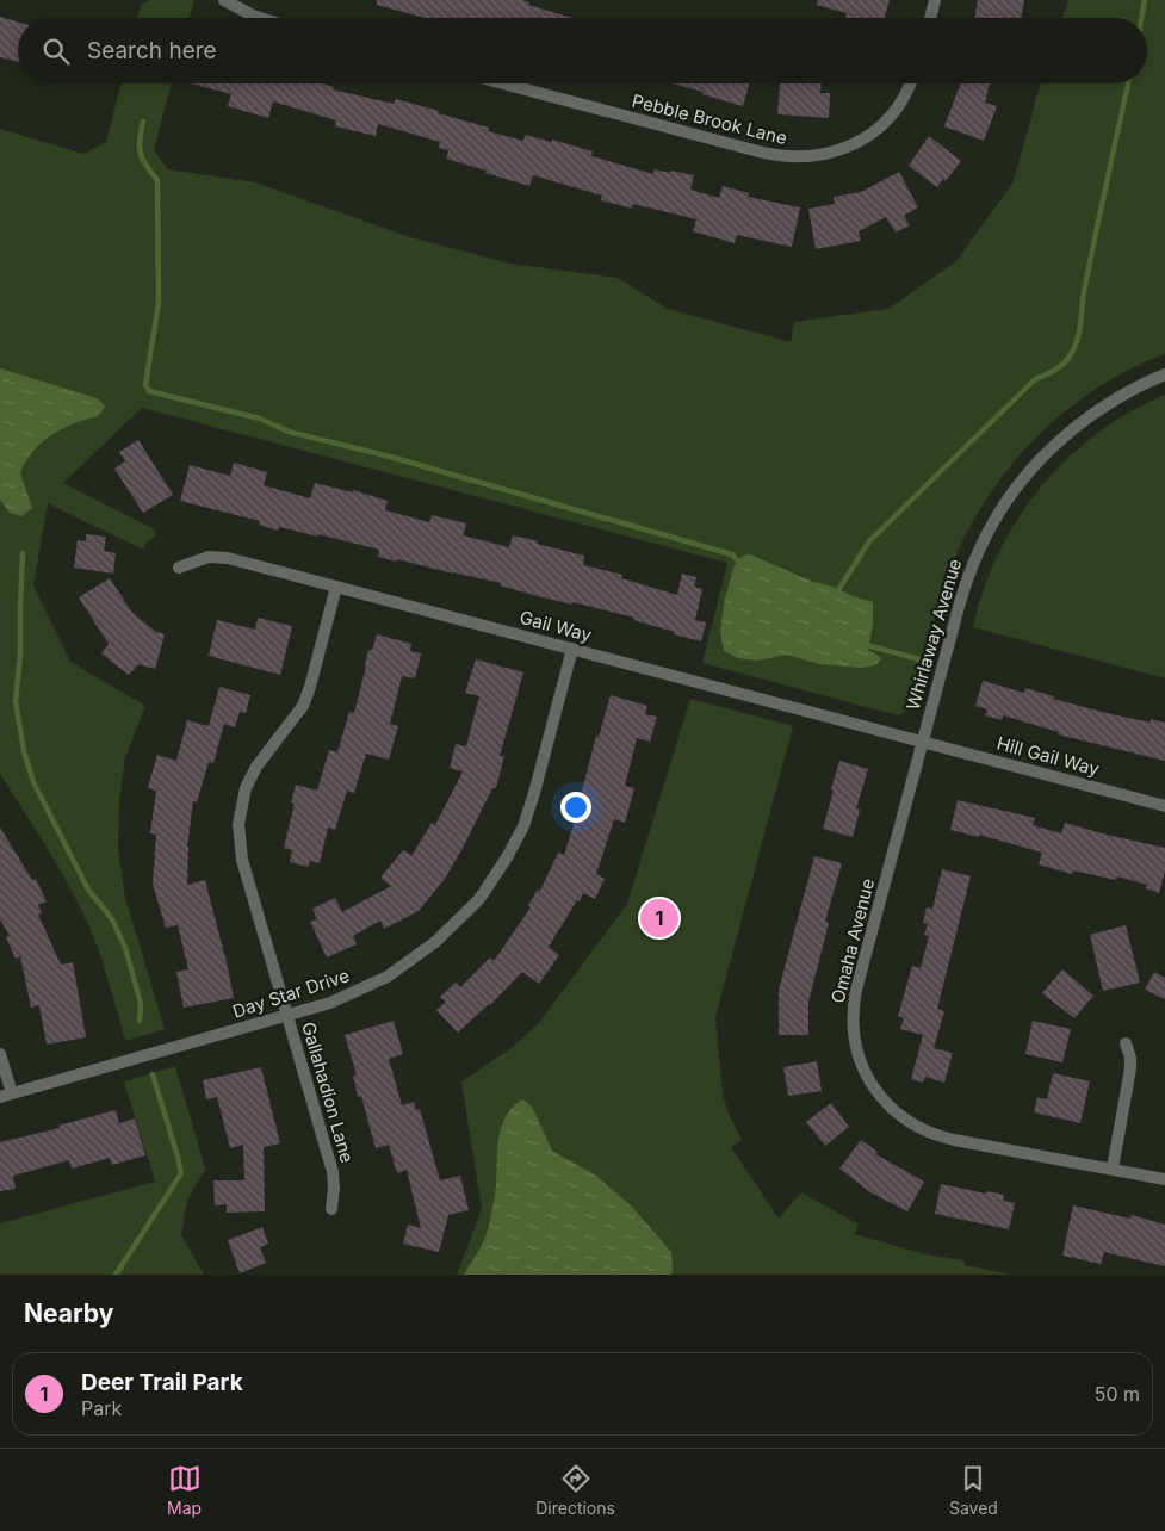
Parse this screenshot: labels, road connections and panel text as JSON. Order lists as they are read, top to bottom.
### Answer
{
  "streets": {
    "street": [
      "Pebble Brook Lane",
      "Gail Way",
      "Whirlaway Avenue",
      "Hill Gail Way",
      "Omaha Avenue",
      "Day Star Drive",
      "Gallahadion Lane"
    ]
  },
  "crossings": [
    ["Gail Way", "Whirlaway Avenue"],
    ["Gail Way", "Hill Gail Way"],
    ["Gail Way", "Omaha Avenue"],
    ["Gail Way", "Day Star Drive"],
    ["Gail Way", "Gallahadion Lane"],
    ["Whirlaway Avenue", "Hill Gail Way"],
    ["Whirlaway Avenue", "Omaha Avenue"],
    ["Hill Gail Way", "Omaha Avenue"],
    ["Day Star Drive", "Gallahadion Lane"]
  ],
  "page": {
    "search": "Search here",
    "pins": "1",
    "heading": "Nearby",
    "list": [
      {
        "mark": "1",
        "name": "Deer Trail Park",
        "note": "Park",
        "value": "50 m"
      }
    ],
    "nav": ["Map", "Directions", "Saved"]
  }
}
